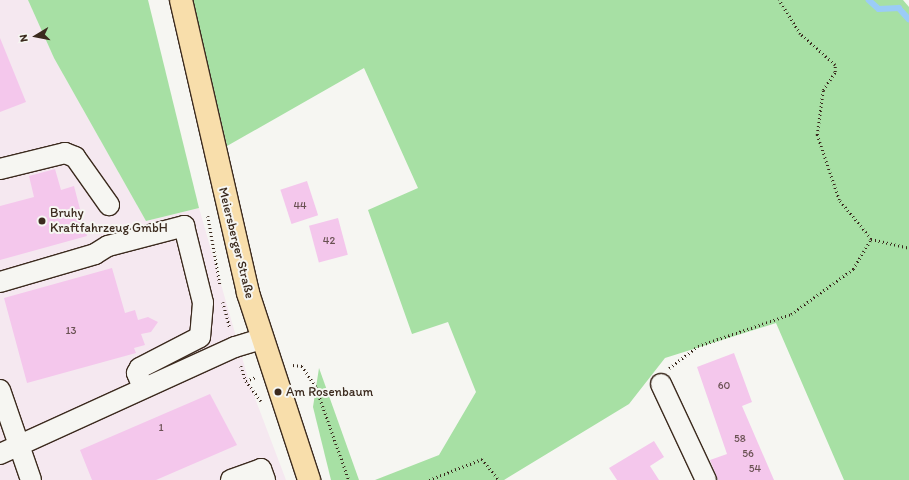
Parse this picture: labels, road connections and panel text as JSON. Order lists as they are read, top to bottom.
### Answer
{
  "streets": {
    "main road": ["Meiersberger Straße"]
  },
  "places": ["Bruhy Kraftfahrzeug GmbH", "Am Rosenbaum"],
  "house_numbers": [
    "44",
    "42",
    "13",
    "60",
    "1",
    "58",
    "56",
    "54"
  ],
  "north": "left"
}
